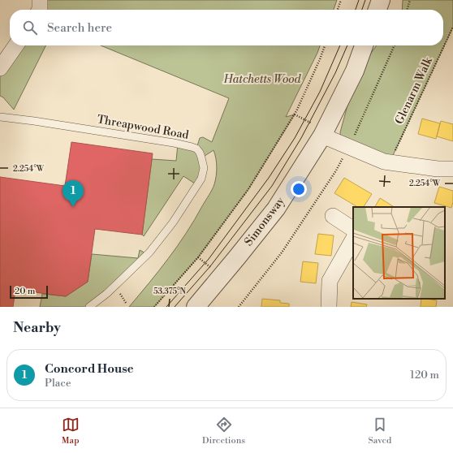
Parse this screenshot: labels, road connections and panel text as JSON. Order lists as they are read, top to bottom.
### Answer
{
  "streets": {
    "street": ["Simonsway"],
    "lane": ["Threapwood Road"],
    "path": ["Glenarm Walk"]
  },
  "parks": ["Hatchetts Wood"],
  "scale_bar": "20 m",
  "page": {
    "search": "Search here",
    "pins": "1",
    "scale": "20 m",
    "heading": "Nearby",
    "list": [
      {
        "mark": "1",
        "name": "Concord House",
        "note": "Place",
        "value": "120 m"
      }
    ],
    "nav": ["Map", "Directions", "Saved"]
  },
  "coordinates": ["2.254°W", "53.375°N"]
}
